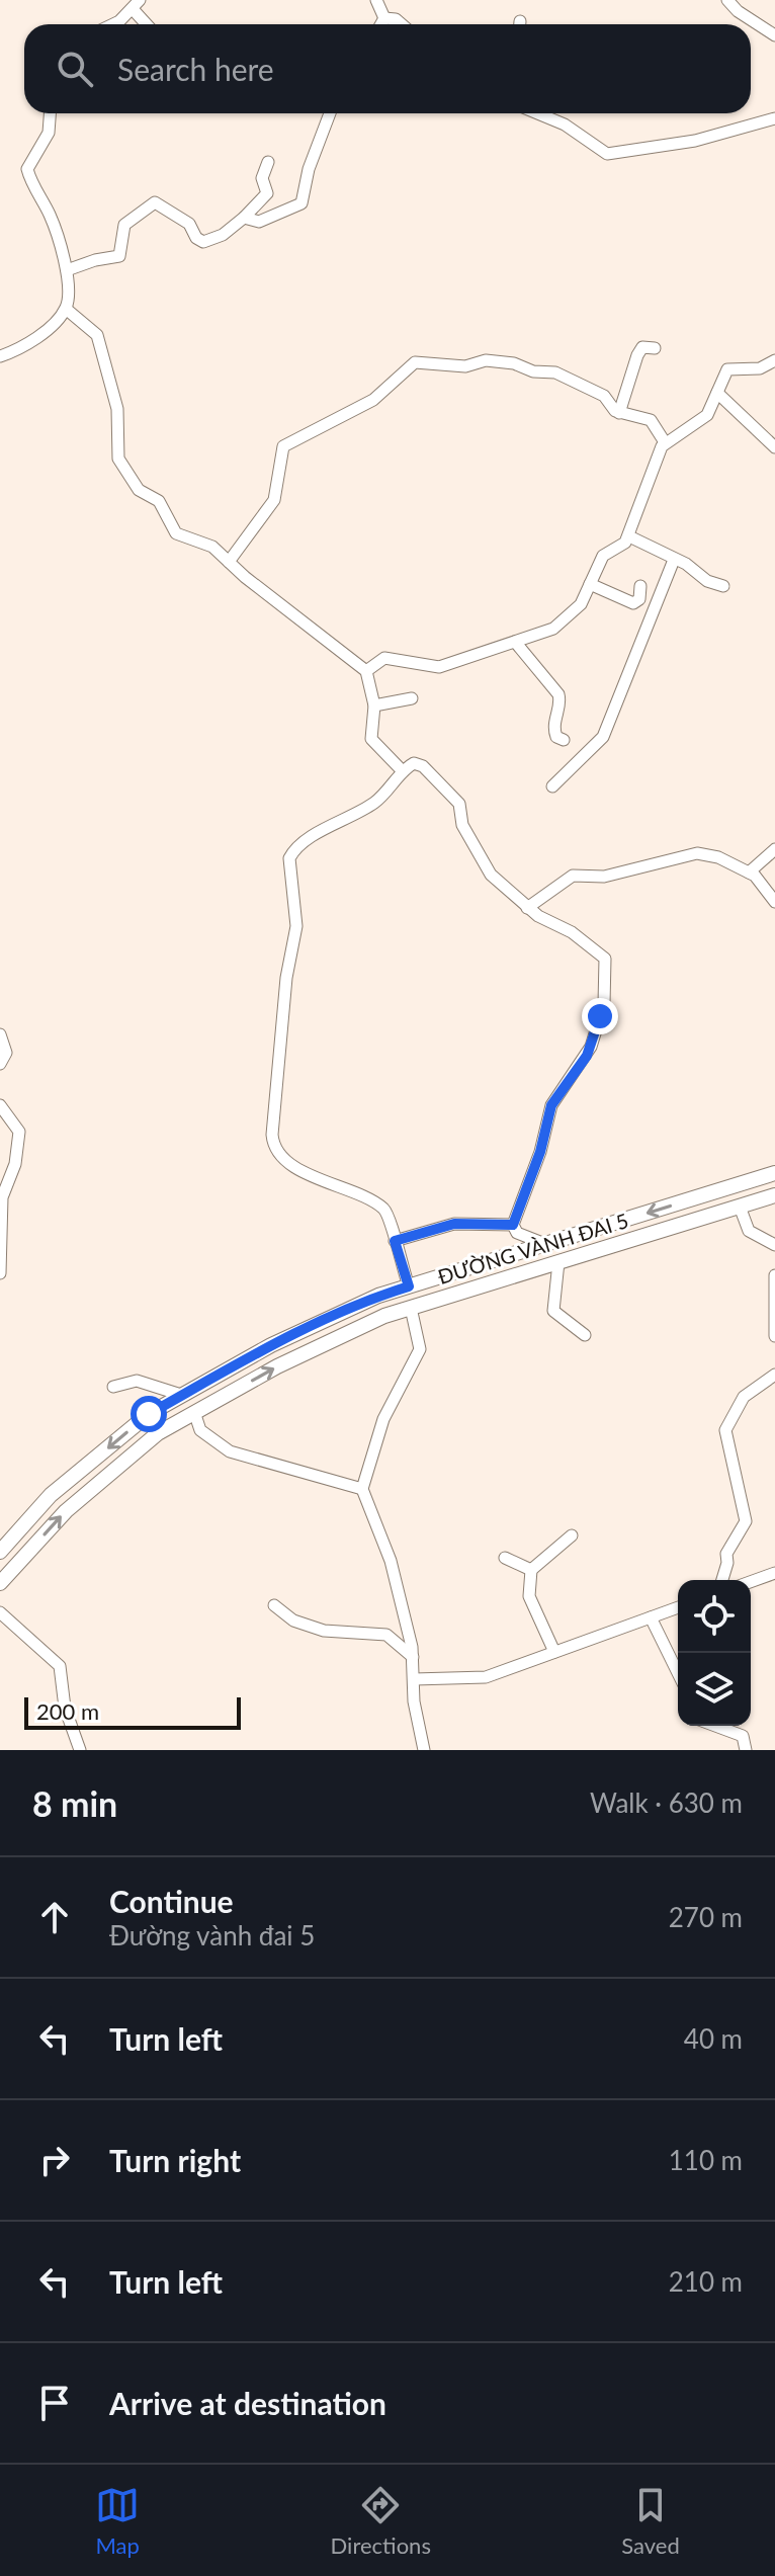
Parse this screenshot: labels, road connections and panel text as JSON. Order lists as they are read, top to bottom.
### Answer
{
  "streets": {
    "main road": ["ĐƯỜNG VÀNH ĐAI 5"]
  },
  "scale_bar": "200 m",
  "page": {
    "search": "Search here",
    "scale": "200 m",
    "heading": ["8 min", "Walk · 630 m"],
    "list": [
      ["Continue", "Đường vành đai 5", "270 m"],
      ["Turn left", "40 m"],
      ["Turn right", "110 m"],
      ["Turn left", "210 m"],
      "Arrive at destination"
    ],
    "nav": ["Map", "Directions", "Saved"]
  }
}
